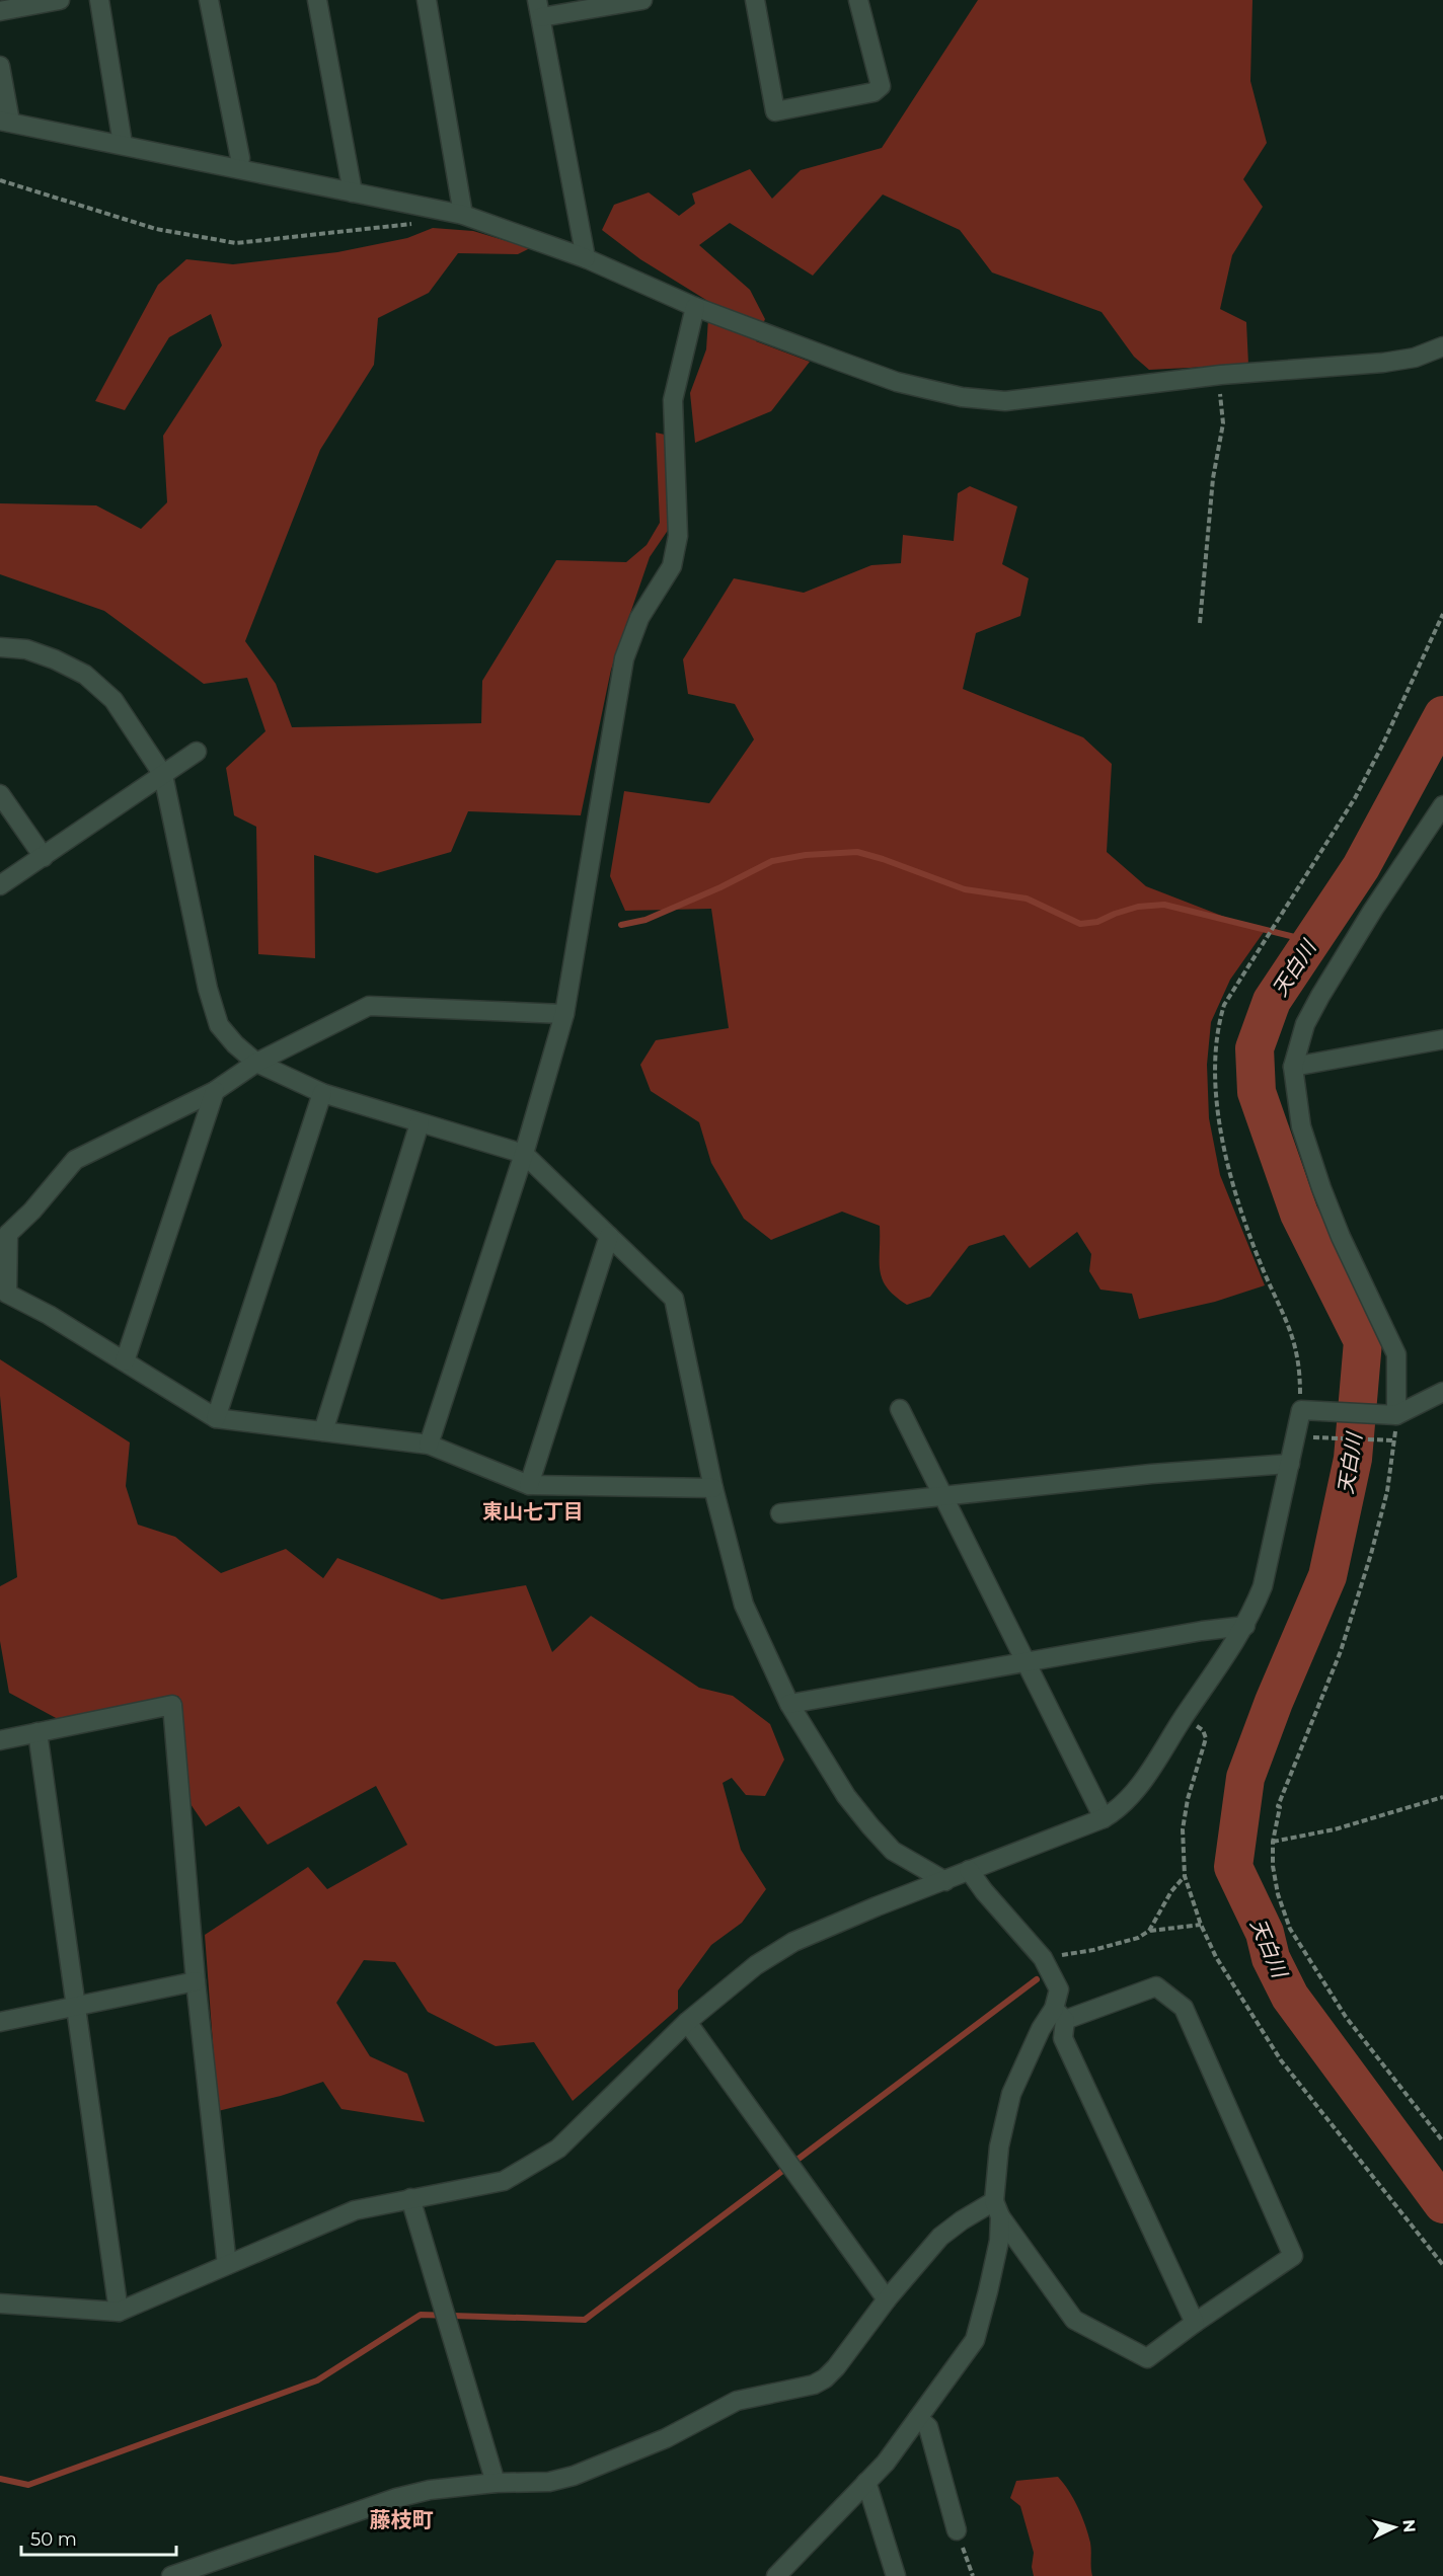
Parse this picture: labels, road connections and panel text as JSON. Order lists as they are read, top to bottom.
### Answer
{
  "districts": ["東山七丁目", "藤枝町"],
  "water": ["天白川"],
  "scale_bar": "50 m",
  "north": "right"
}
